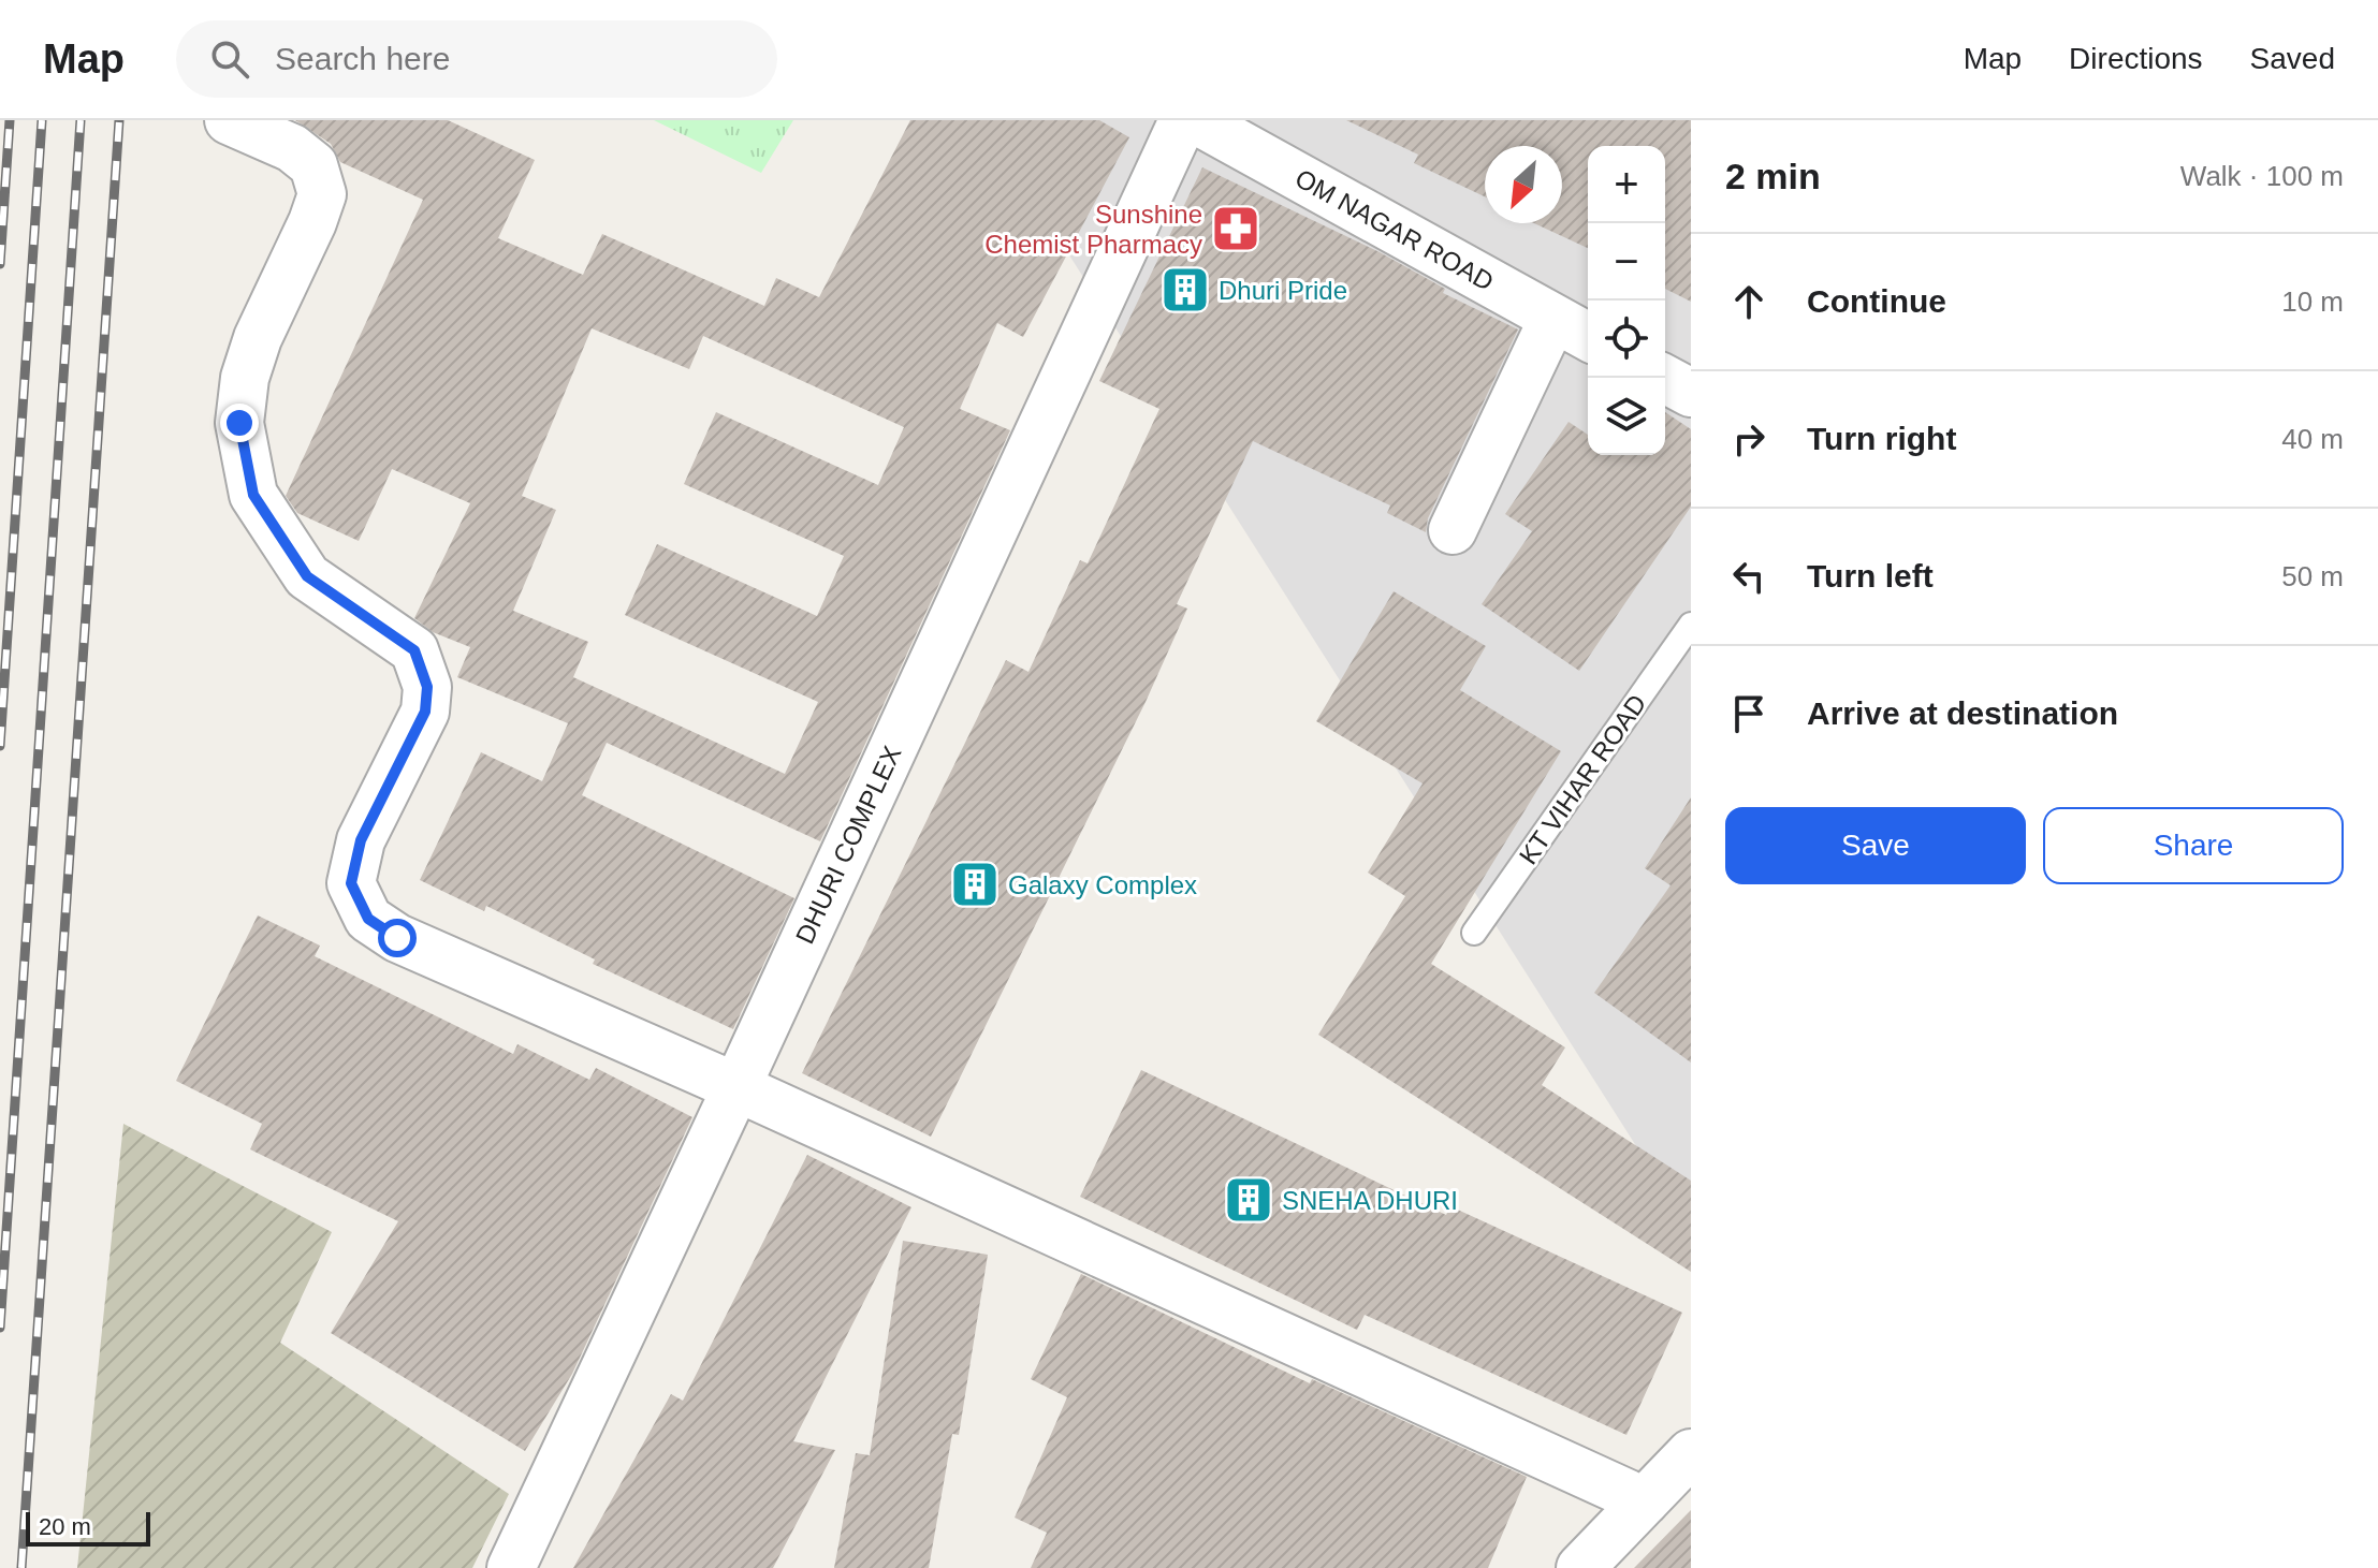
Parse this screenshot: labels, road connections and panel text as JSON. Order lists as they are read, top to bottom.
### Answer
{
  "streets": {
    "street": ["OM NAGAR ROAD", "DHURI COMPLEX"],
    "lane": ["KT VIHAR ROAD"]
  },
  "places": {
    "pharmacy": ["Sunshine Chemist Pharmacy"],
    "building": ["Dhuri Pride", "Galaxy Complex", "SNEHA DHURI"]
  },
  "scale_bar": "20 m",
  "north": "bottom left",
  "page": {
    "header": "Map",
    "search": "Search here",
    "nav": ["Map", "Directions", "Saved"],
    "heading": ["2 min", "Walk · 100 m"],
    "map_buttons": ["+", "−"],
    "list": [
      ["Continue", "10 m"],
      ["Turn right", "40 m"],
      ["Turn left", "50 m"],
      "Arrive at destination"
    ],
    "buttons": ["Save", "Share"],
    "scale": "20 m"
  }
}
